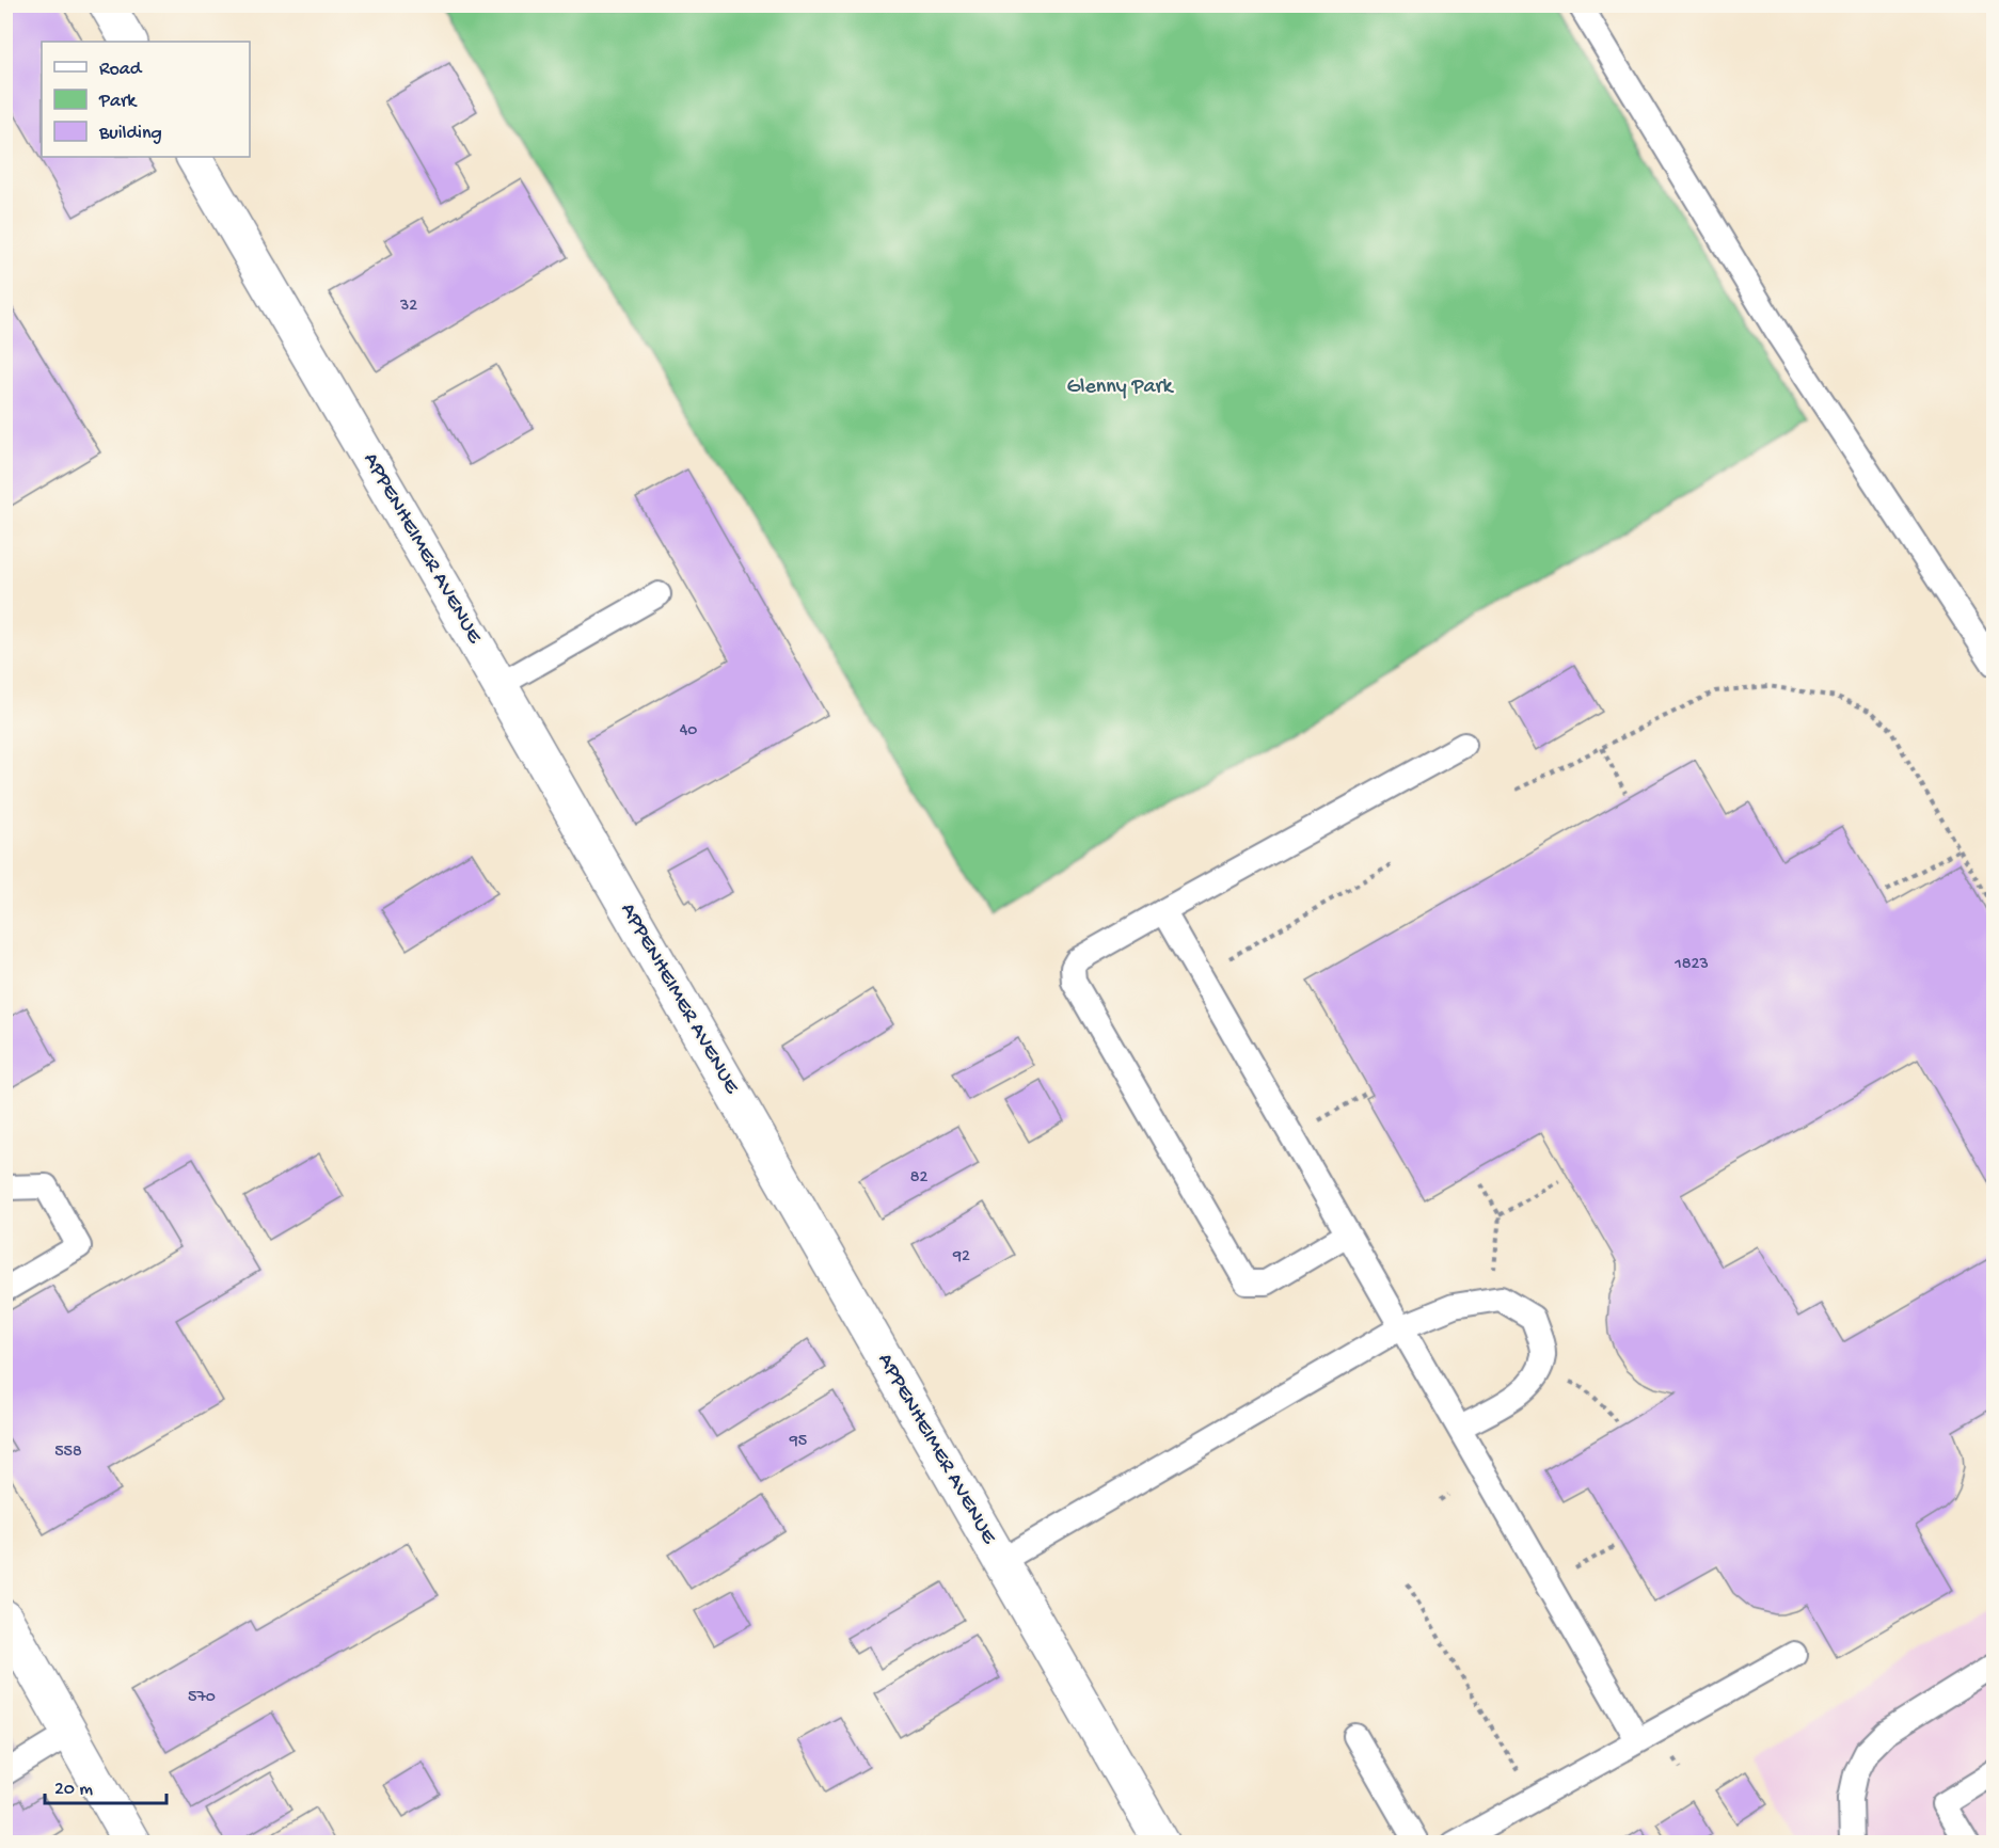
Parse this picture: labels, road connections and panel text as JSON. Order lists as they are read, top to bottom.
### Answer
{
  "streets": {
    "street": ["APPENHEIMER AVENUE"]
  },
  "parks": ["Glenny Park"],
  "house_numbers": [
    "32",
    "40",
    "1823",
    "82",
    "92",
    "95",
    "558",
    "570"
  ],
  "legend": ["Road", "Park", "Building"],
  "scale_bar": "20 m"
}
